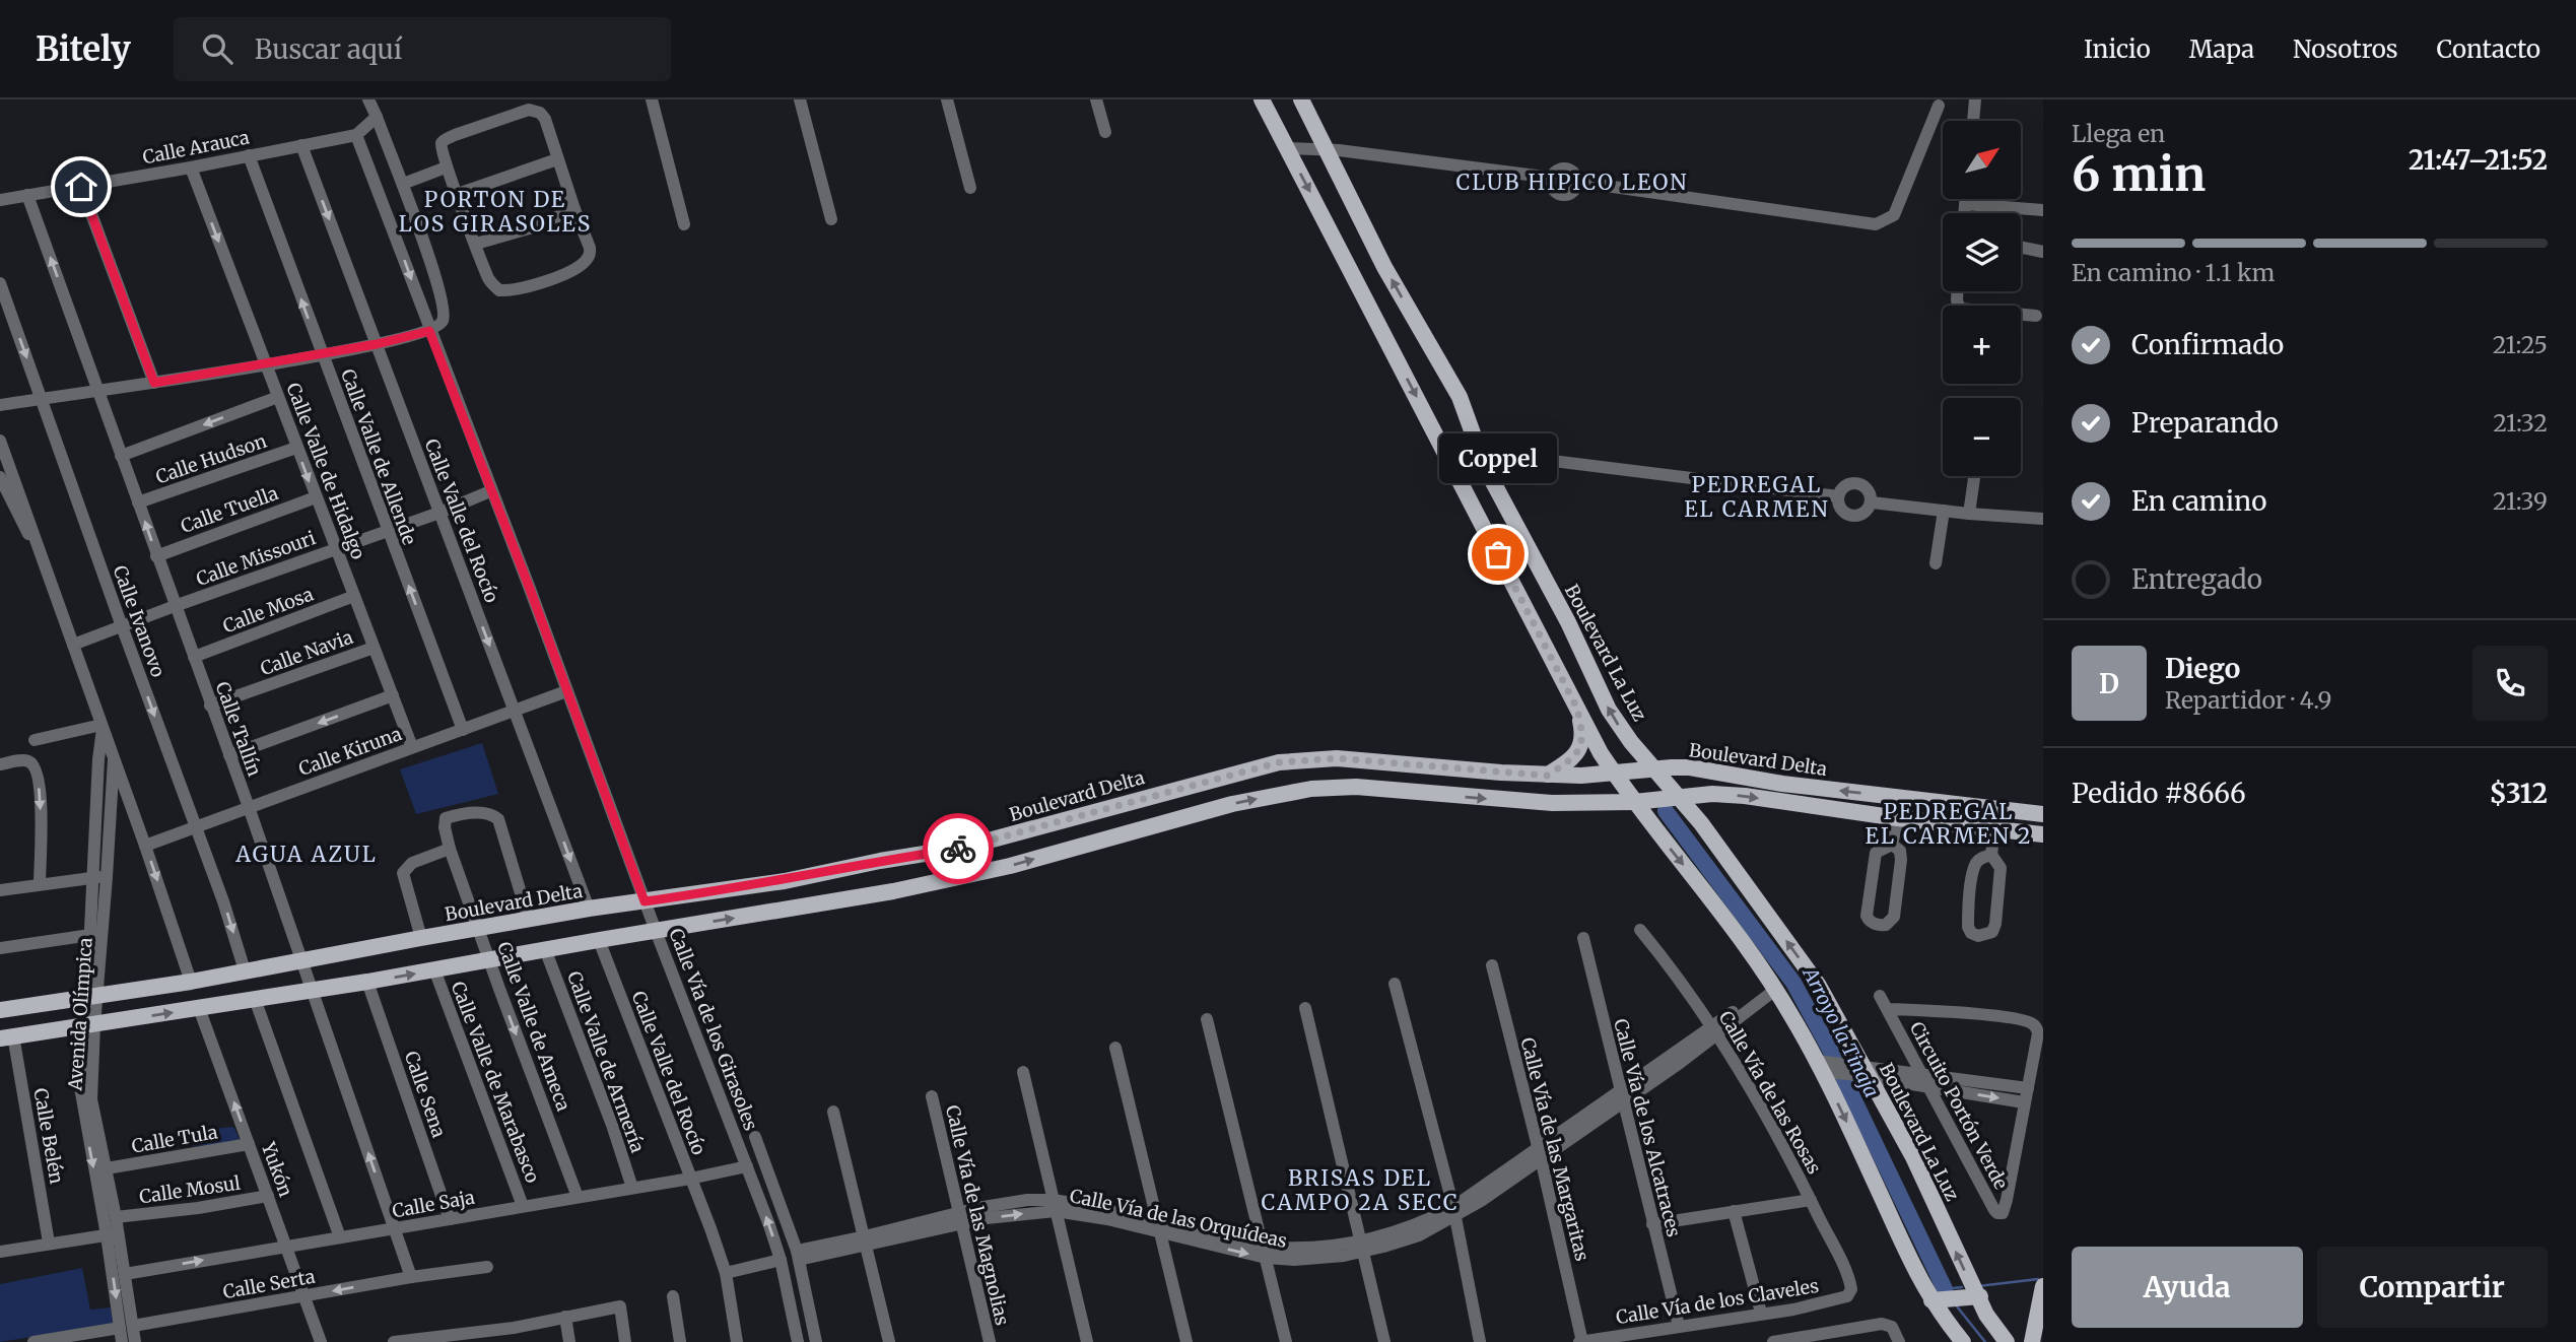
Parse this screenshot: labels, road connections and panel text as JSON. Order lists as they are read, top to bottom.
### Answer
{
  "streets": {
    "main road": ["Boulevard La Luz", "Boulevard Delta"],
    "street": [
      "Calle Arauca",
      "Calle Valle de Allende",
      "Calle Hudson",
      "Calle Valle de Hidalgo",
      "Calle Tuella",
      "Calle Valle del Rocío",
      "Calle Missouri",
      "Calle Mosa",
      "Calle Ivanovo",
      "Calle Navia",
      "Calle Tallín",
      "Calle Kiruna",
      "Avenida Olímpica",
      "Calle Valle de Ameca",
      "Calle Vía de los Girasoles",
      "Calle Valle de Armería",
      "Calle Valle de Marabasco",
      "Calle Vía de las Rosas",
      "Calle Sena",
      "Circuito Portón Verde",
      "Calle Vía de los Alcatraces",
      "Calle Belén",
      "Calle Tula",
      "Calle Vía de las Margaritas",
      "Yukón",
      "Calle Mosul",
      "Calle Saja",
      "Calle Vía de las Magnolias",
      "Calle Vía de las Orquídeas",
      "Calle Serta",
      "Calle Vía de los Claveles"
    ]
  },
  "crossings": [
    ["Calle Arauca", "Calle Valle de Allende"],
    ["Calle Arauca", "Calle Valle de Hidalgo"],
    ["Calle Arauca", "Calle Valle del Rocío"],
    ["Calle Arauca", "Calle Tallín"],
    ["Calle Arauca", "Calle Vía de los Girasoles"],
    ["Calle Valle de Allende", "Calle Missouri"],
    ["Calle Valle de Allende", "Calle Kiruna"],
    ["Calle Hudson", "Calle Valle de Hidalgo"],
    ["Calle Hudson", "Calle Tallín"],
    ["Calle Valle de Hidalgo", "Calle Tuella"],
    ["Calle Valle de Hidalgo", "Calle Missouri"],
    ["Calle Valle de Hidalgo", "Calle Mosa"],
    ["Calle Valle de Hidalgo", "Calle Navia"],
    ["Calle Valle de Hidalgo", "Calle Kiruna"],
    ["Calle Tuella", "Calle Tallín"],
    ["Calle Valle del Rocío", "Calle Missouri"],
    ["Calle Valle del Rocío", "Calle Kiruna"],
    ["Calle Valle del Rocío", "Boulevard Delta"],
    ["Calle Valle del Rocío", "Calle Saja"],
    ["Calle Missouri", "Calle Ivanovo"],
    ["Calle Missouri", "Calle Tallín"],
    ["Calle Missouri", "Avenida Olímpica"],
    ["Calle Missouri", "Calle Vía de los Girasoles"],
    ["Calle Mosa", "Calle Tallín"],
    ["Calle Ivanovo", "Calle Kiruna"],
    ["Calle Ivanovo", "Boulevard Delta"],
    ["Calle Navia", "Calle Tallín"],
    ["Boulevard La Luz", "Boulevard Delta"],
    ["Calle Tallín", "Calle Kiruna"],
    ["Calle Tallín", "Boulevard Delta"],
    ["Calle Tallín", "Calle Saja"],
    ["Calle Tallín", "Calle Serta"],
    ["Calle Kiruna", "Calle Vía de los Girasoles"],
    ["Boulevard Delta", "Avenida Olímpica"],
    ["Boulevard Delta", "Calle Valle de Ameca"],
    ["Boulevard Delta", "Calle Vía de los Girasoles"],
    ["Avenida Olímpica", "Calle Tula"],
    ["Avenida Olímpica", "Calle Mosul"],
    ["Avenida Olímpica", "Calle Saja"],
    ["Avenida Olímpica", "Calle Serta"],
    ["Calle Valle de Ameca", "Calle Saja"],
    ["Calle Vía de los Girasoles", "Calle Saja"],
    ["Calle Valle de Armería", "Calle Saja"],
    ["Calle Valle de Marabasco", "Calle Saja"],
    ["Calle Vía de las Rosas", "Calle Vía de las Orquídeas"],
    ["Calle Vía de las Rosas", "Calle Vía de los Claveles"],
    ["Calle Sena", "Calle Saja"],
    ["Calle Vía de los Alcatraces", "Calle Vía de las Orquídeas"],
    ["Calle Vía de los Alcatraces", "Calle Vía de los Claveles"],
    ["Calle Tula", "Yukón"],
    ["Calle Vía de las Margaritas", "Calle Vía de las Orquídeas"],
    ["Calle Vía de las Margaritas", "Calle Vía de los Claveles"],
    ["Yukón", "Calle Mosul"],
    ["Yukón", "Calle Saja"],
    ["Yukón", "Calle Serta"],
    ["Calle Vía de las Magnolias", "Calle Vía de las Orquídeas"]
  ],
  "one_way": ["Calle Valle de Allende", "Calle Valle de Ameca"],
  "districts": [
    "CLUB HIPICO LEON",
    "PORTON DE LOS GIRASOLES",
    "PEDREGAL EL CARMEN",
    "PEDREGAL EL CARMEN 2",
    "AGUA AZUL",
    "BRISAS DEL CAMPO 2A SECC"
  ],
  "water": ["Arroyo la Tinaja"],
  "places": ["Coppel"],
  "north": "top right",
  "page": {
    "header": "Bitely",
    "search": "Buscar aquí",
    "nav": [
      "Inicio",
      "Mapa",
      "Nosotros",
      "Contacto"
    ],
    "heading": ["6 min", "Llega en", "21:47–21:52"],
    "panel": [
      "Diego",
      "Repartidor · 4.9",
      "Pedido #8666",
      "$312"
    ],
    "map_buttons": ["+", "−"],
    "bar": "En camino · 1.1 km",
    "list": [
      ["Confirmado", "21:25"],
      ["Preparando", "21:32"],
      ["En camino", "21:39"],
      "Entregado"
    ],
    "bubble": "Coppel",
    "round": "D",
    "buttons": ["Ayuda", "Compartir"]
  }
}
